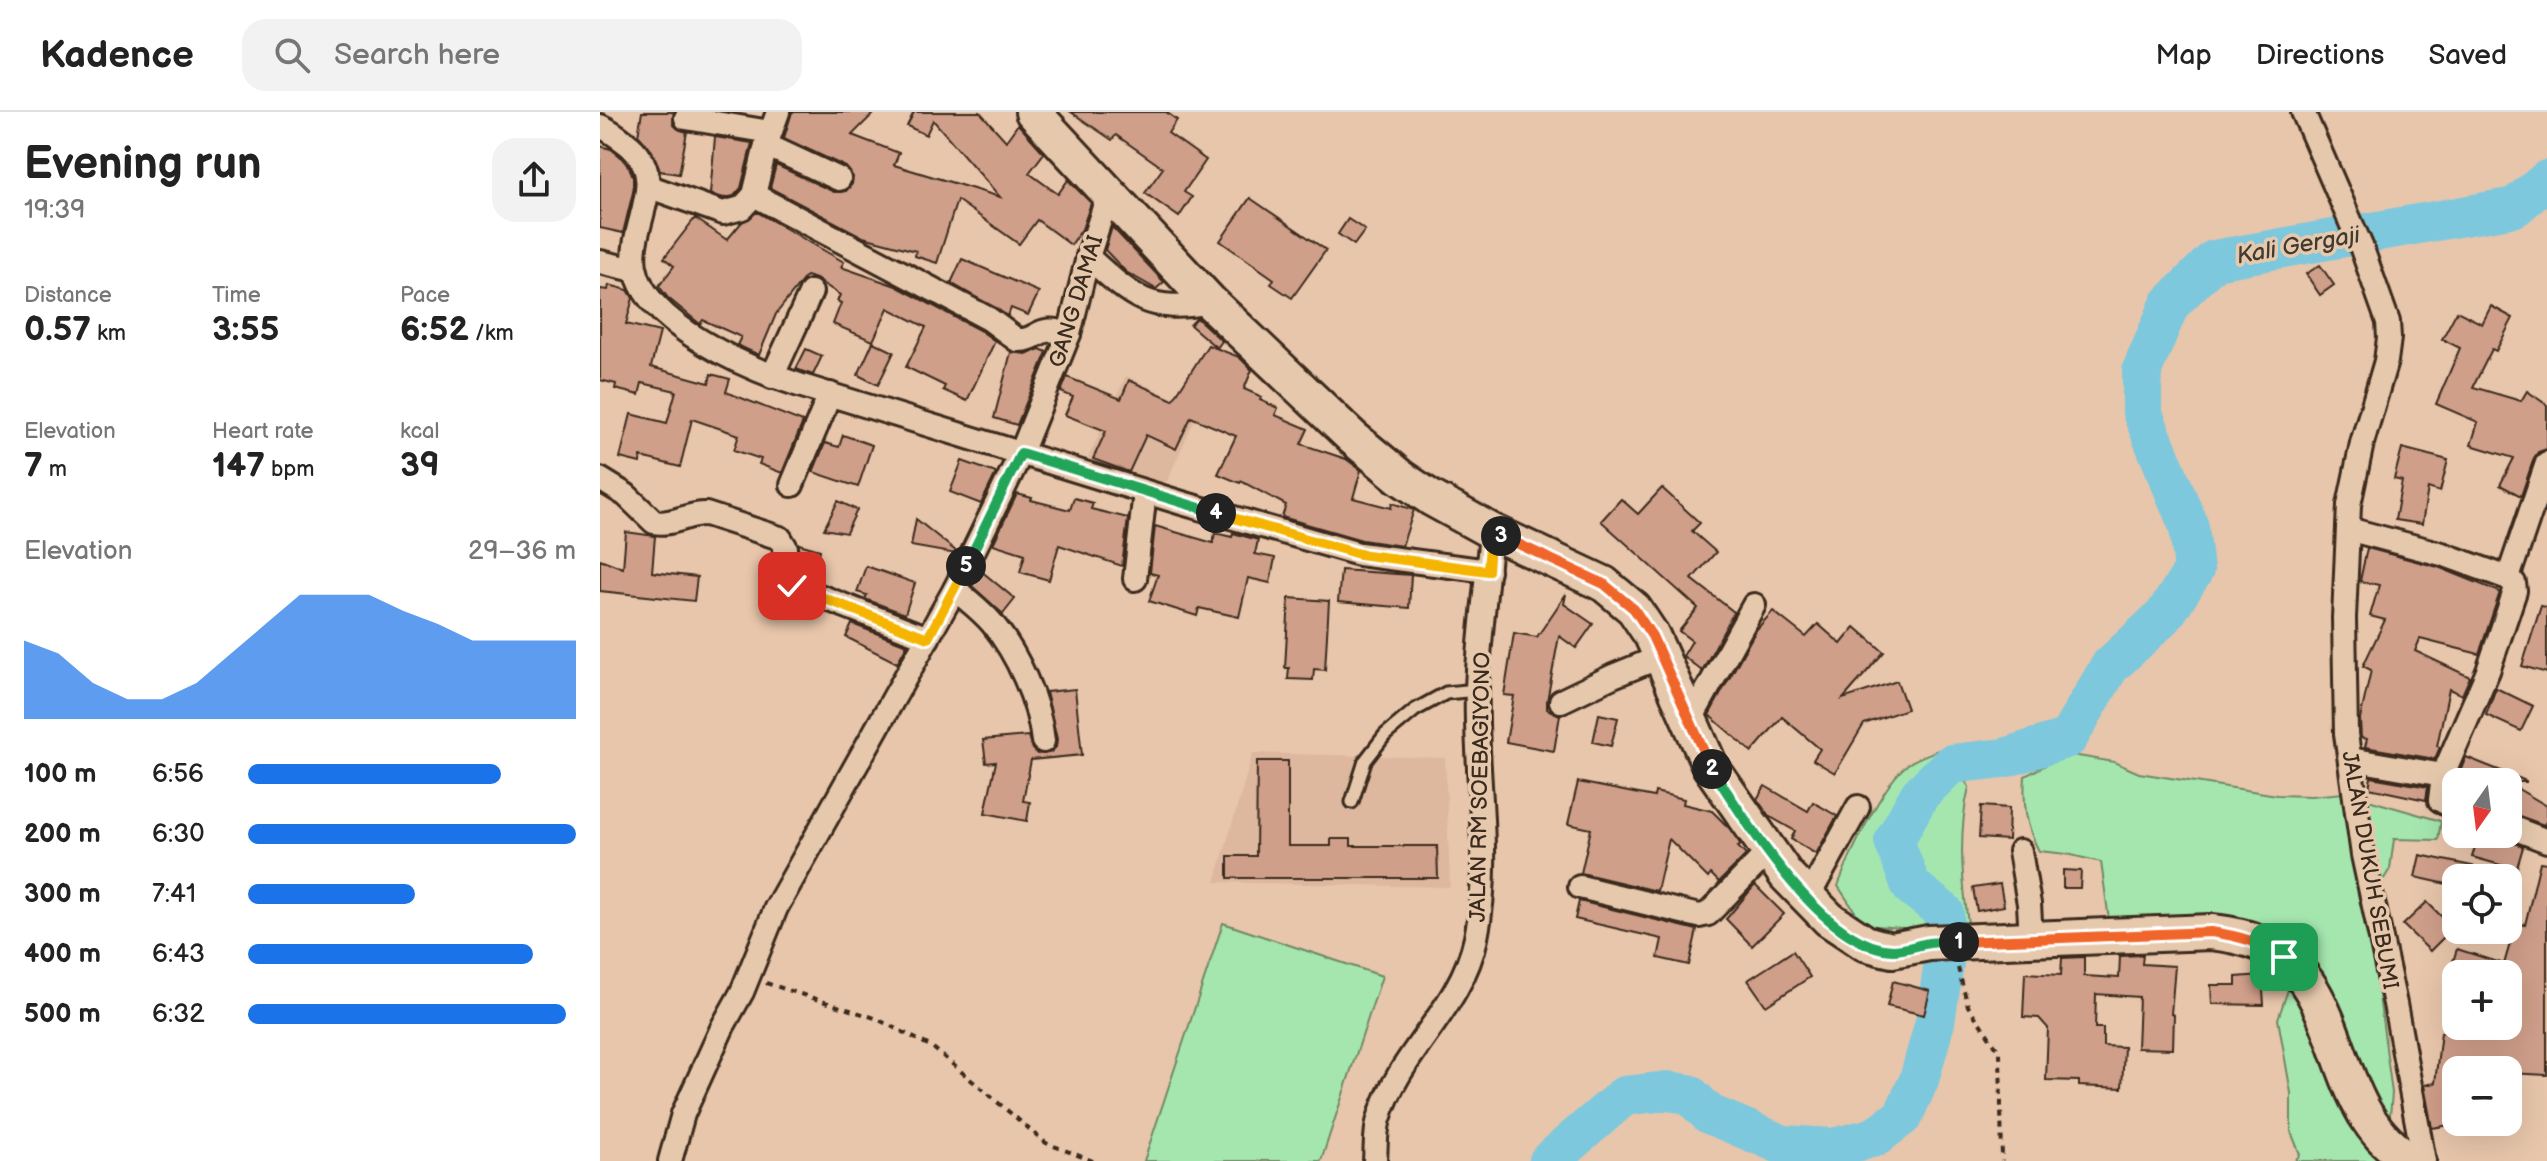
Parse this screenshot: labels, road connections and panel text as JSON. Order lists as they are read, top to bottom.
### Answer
{
  "streets": {
    "street": ["GANG DAMAI", "JALAN RM SOEBAGIYONO", "JALAN DUKUH SEBUMI"]
  },
  "water": ["Kali Gergaji"],
  "north": "bottom",
  "page": {
    "header": "Kadence",
    "search": "Search here",
    "nav": ["Map", "Directions", "Saved"],
    "heading": ["Evening run", "19:39"],
    "stats": [
      ["Distance", "0.57 km"],
      ["Time", "3:55"],
      ["Pace", "6:52 /km"],
      ["Elevation", "7 m"],
      ["Heart rate", "147 bpm"],
      ["kcal", "39"]
    ],
    "pins": [
      "4",
      "3",
      "5",
      "2",
      "1"
    ],
    "chart": ["Elevation", "29–36 m"],
    "list": [
      {
        "name": "100 m",
        "note": "6:56"
      },
      {
        "name": "200 m",
        "note": "6:30"
      },
      {
        "name": "300 m",
        "note": "7:41"
      },
      {
        "name": "400 m",
        "note": "6:43"
      },
      {
        "name": "500 m",
        "note": "6:32"
      }
    ],
    "map_buttons": ["+", "−"]
  }
}
